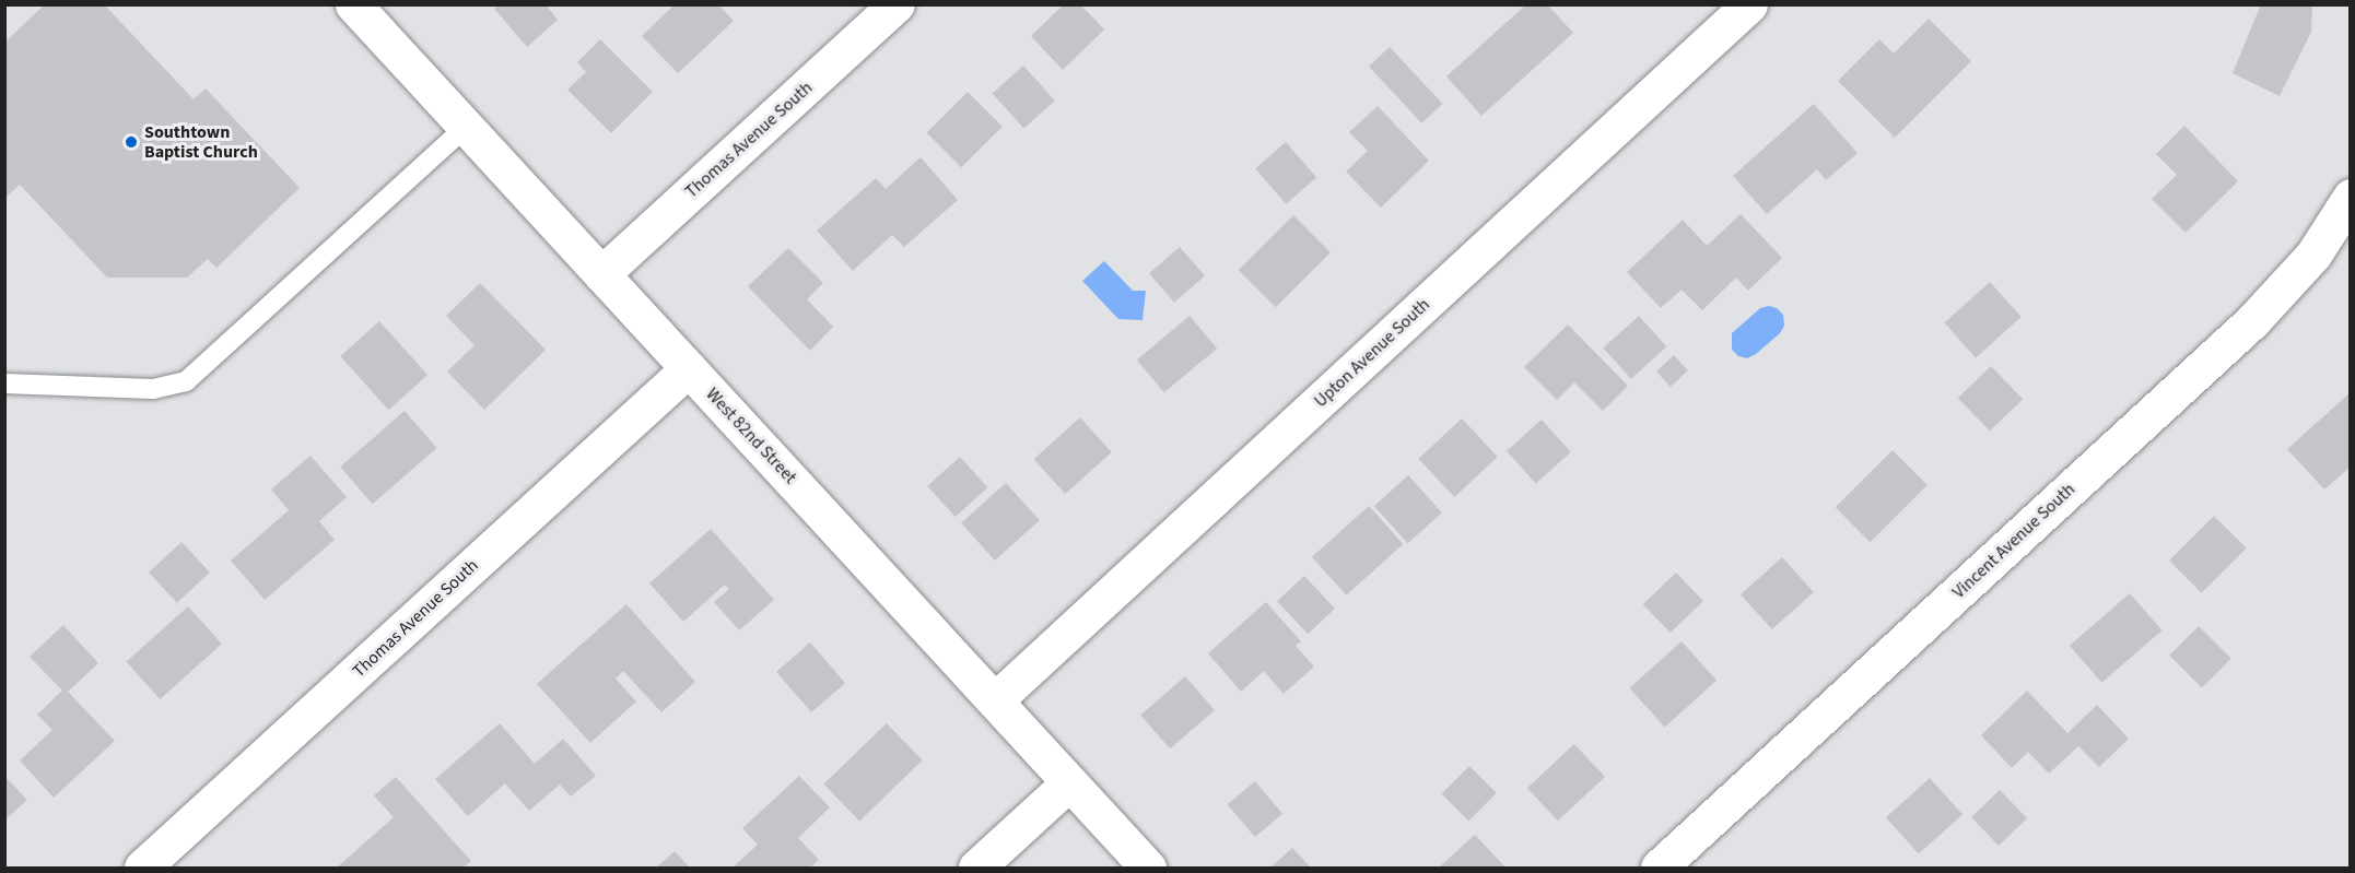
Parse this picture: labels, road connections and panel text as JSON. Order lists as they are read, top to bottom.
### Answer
{
  "streets": {
    "street": [
      "Thomas Avenue South",
      "Upton Avenue South",
      "West 82nd Street",
      "Vincent Avenue South"
    ]
  },
  "crossings": [
    ["Thomas Avenue South", "West 82nd Street"],
    ["Upton Avenue South", "West 82nd Street"]
  ],
  "places": ["Southtown Baptist Church"]
}
